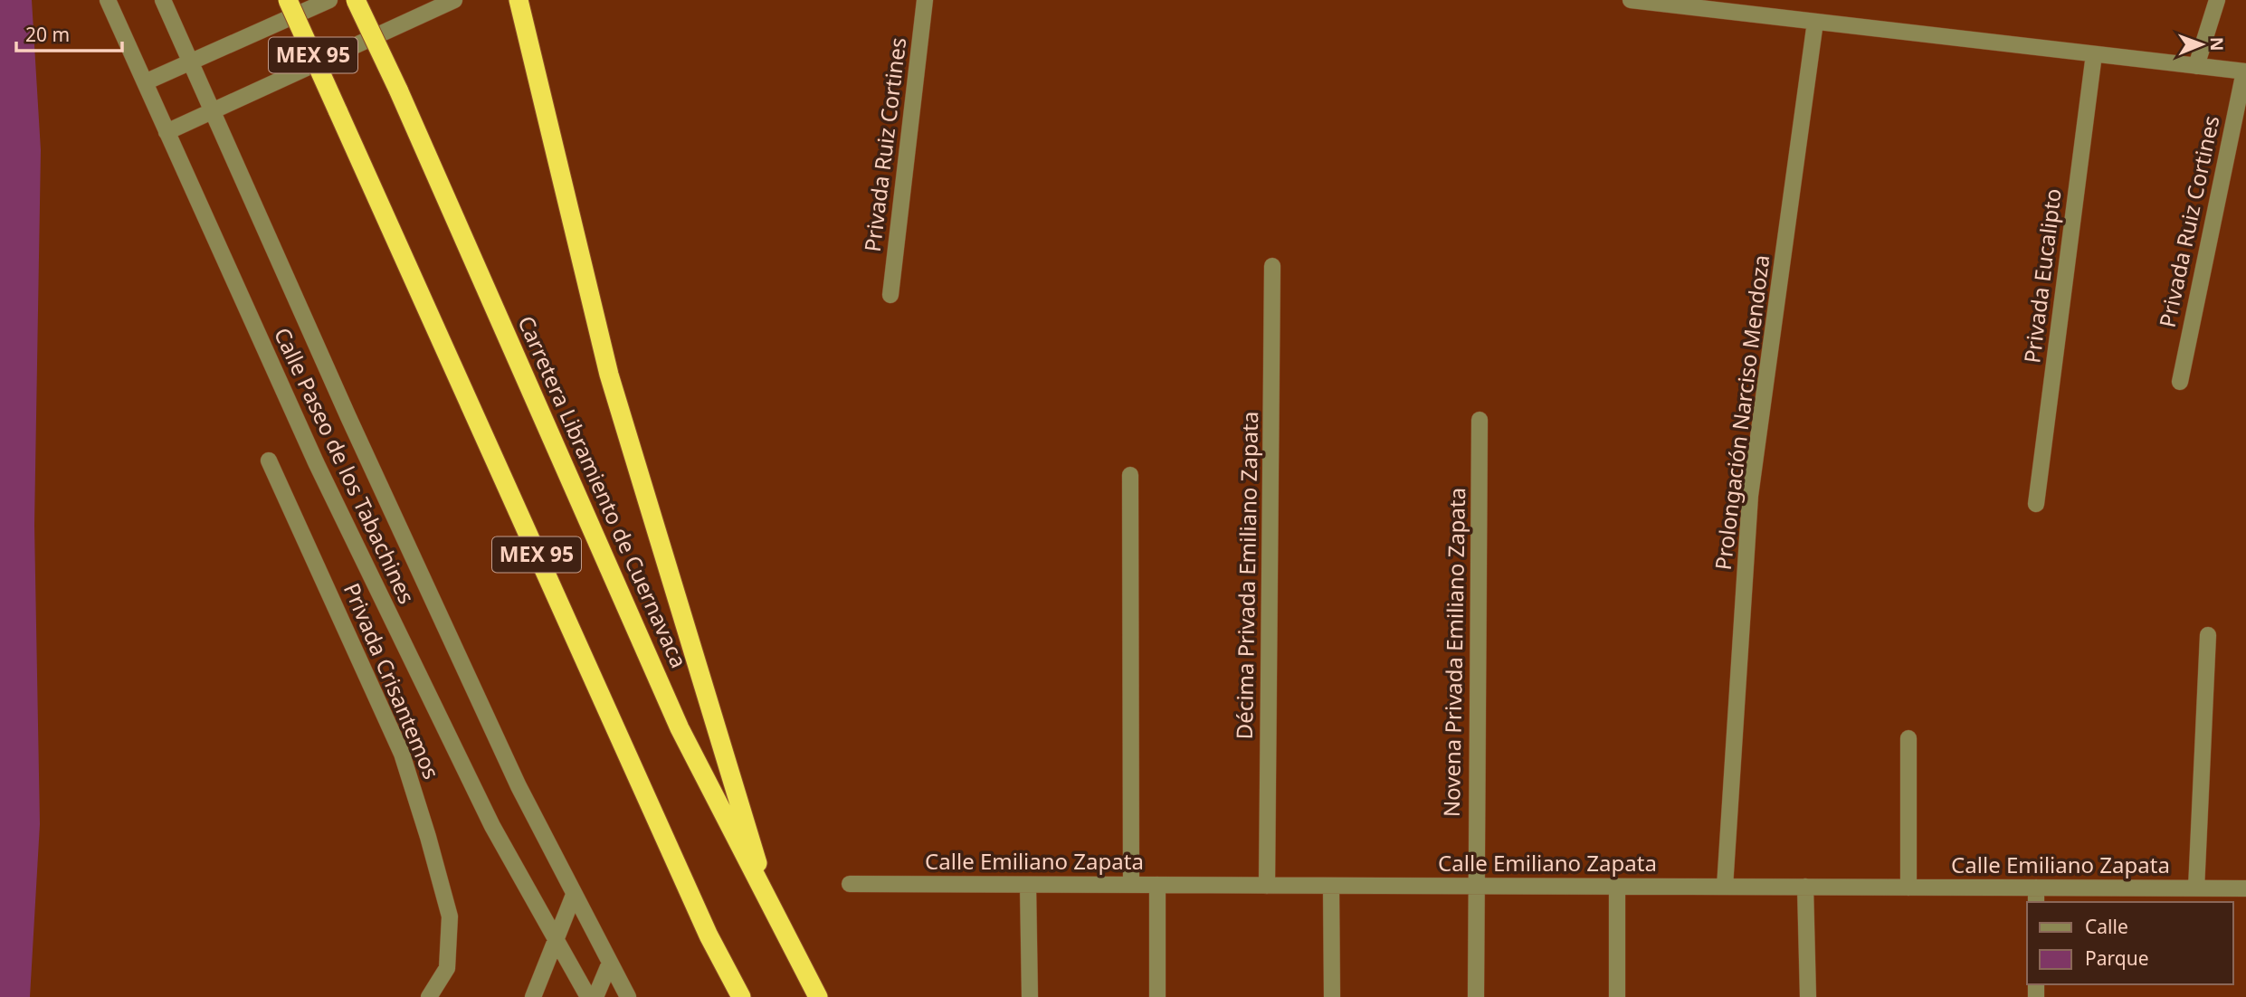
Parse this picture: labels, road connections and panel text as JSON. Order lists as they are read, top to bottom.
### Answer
{
  "streets": {
    "highway": ["MEX 95", "Carretera Libramiento de Cuernavaca"],
    "street": [
      "Privada Ruiz Cortines",
      "Privada Eucalipto",
      "Prolongación Narciso Mendoza",
      "Calle Paseo de los Tabachines",
      "Décima Privada Emiliano Zapata",
      "Novena Privada Emiliano Zapata",
      "Privada Crisantemos",
      "Calle Emiliano Zapata"
    ]
  },
  "crossings": [
    ["Prolongación Narciso Mendoza", "Calle Emiliano Zapata"],
    ["Décima Privada Emiliano Zapata", "Calle Emiliano Zapata"],
    ["Novena Privada Emiliano Zapata", "Calle Emiliano Zapata"]
  ],
  "legend": ["Calle", "Parque"],
  "scale_bar": "20 m",
  "north": "right"
}
